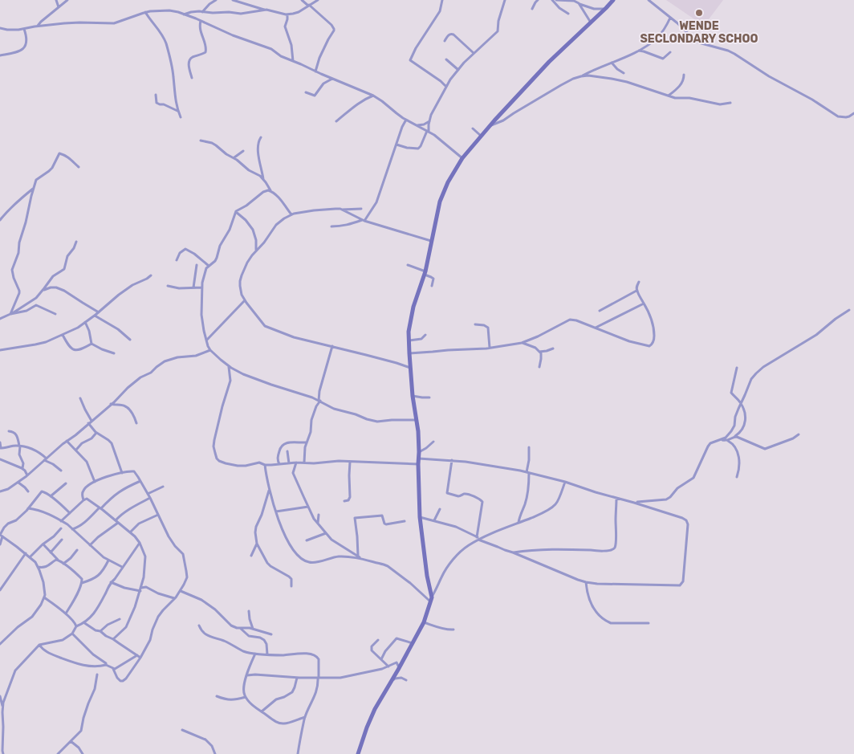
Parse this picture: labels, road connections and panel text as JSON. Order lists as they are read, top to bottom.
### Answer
{
  "places": ["WENDE SECLONDARY SCHOO"]
}
